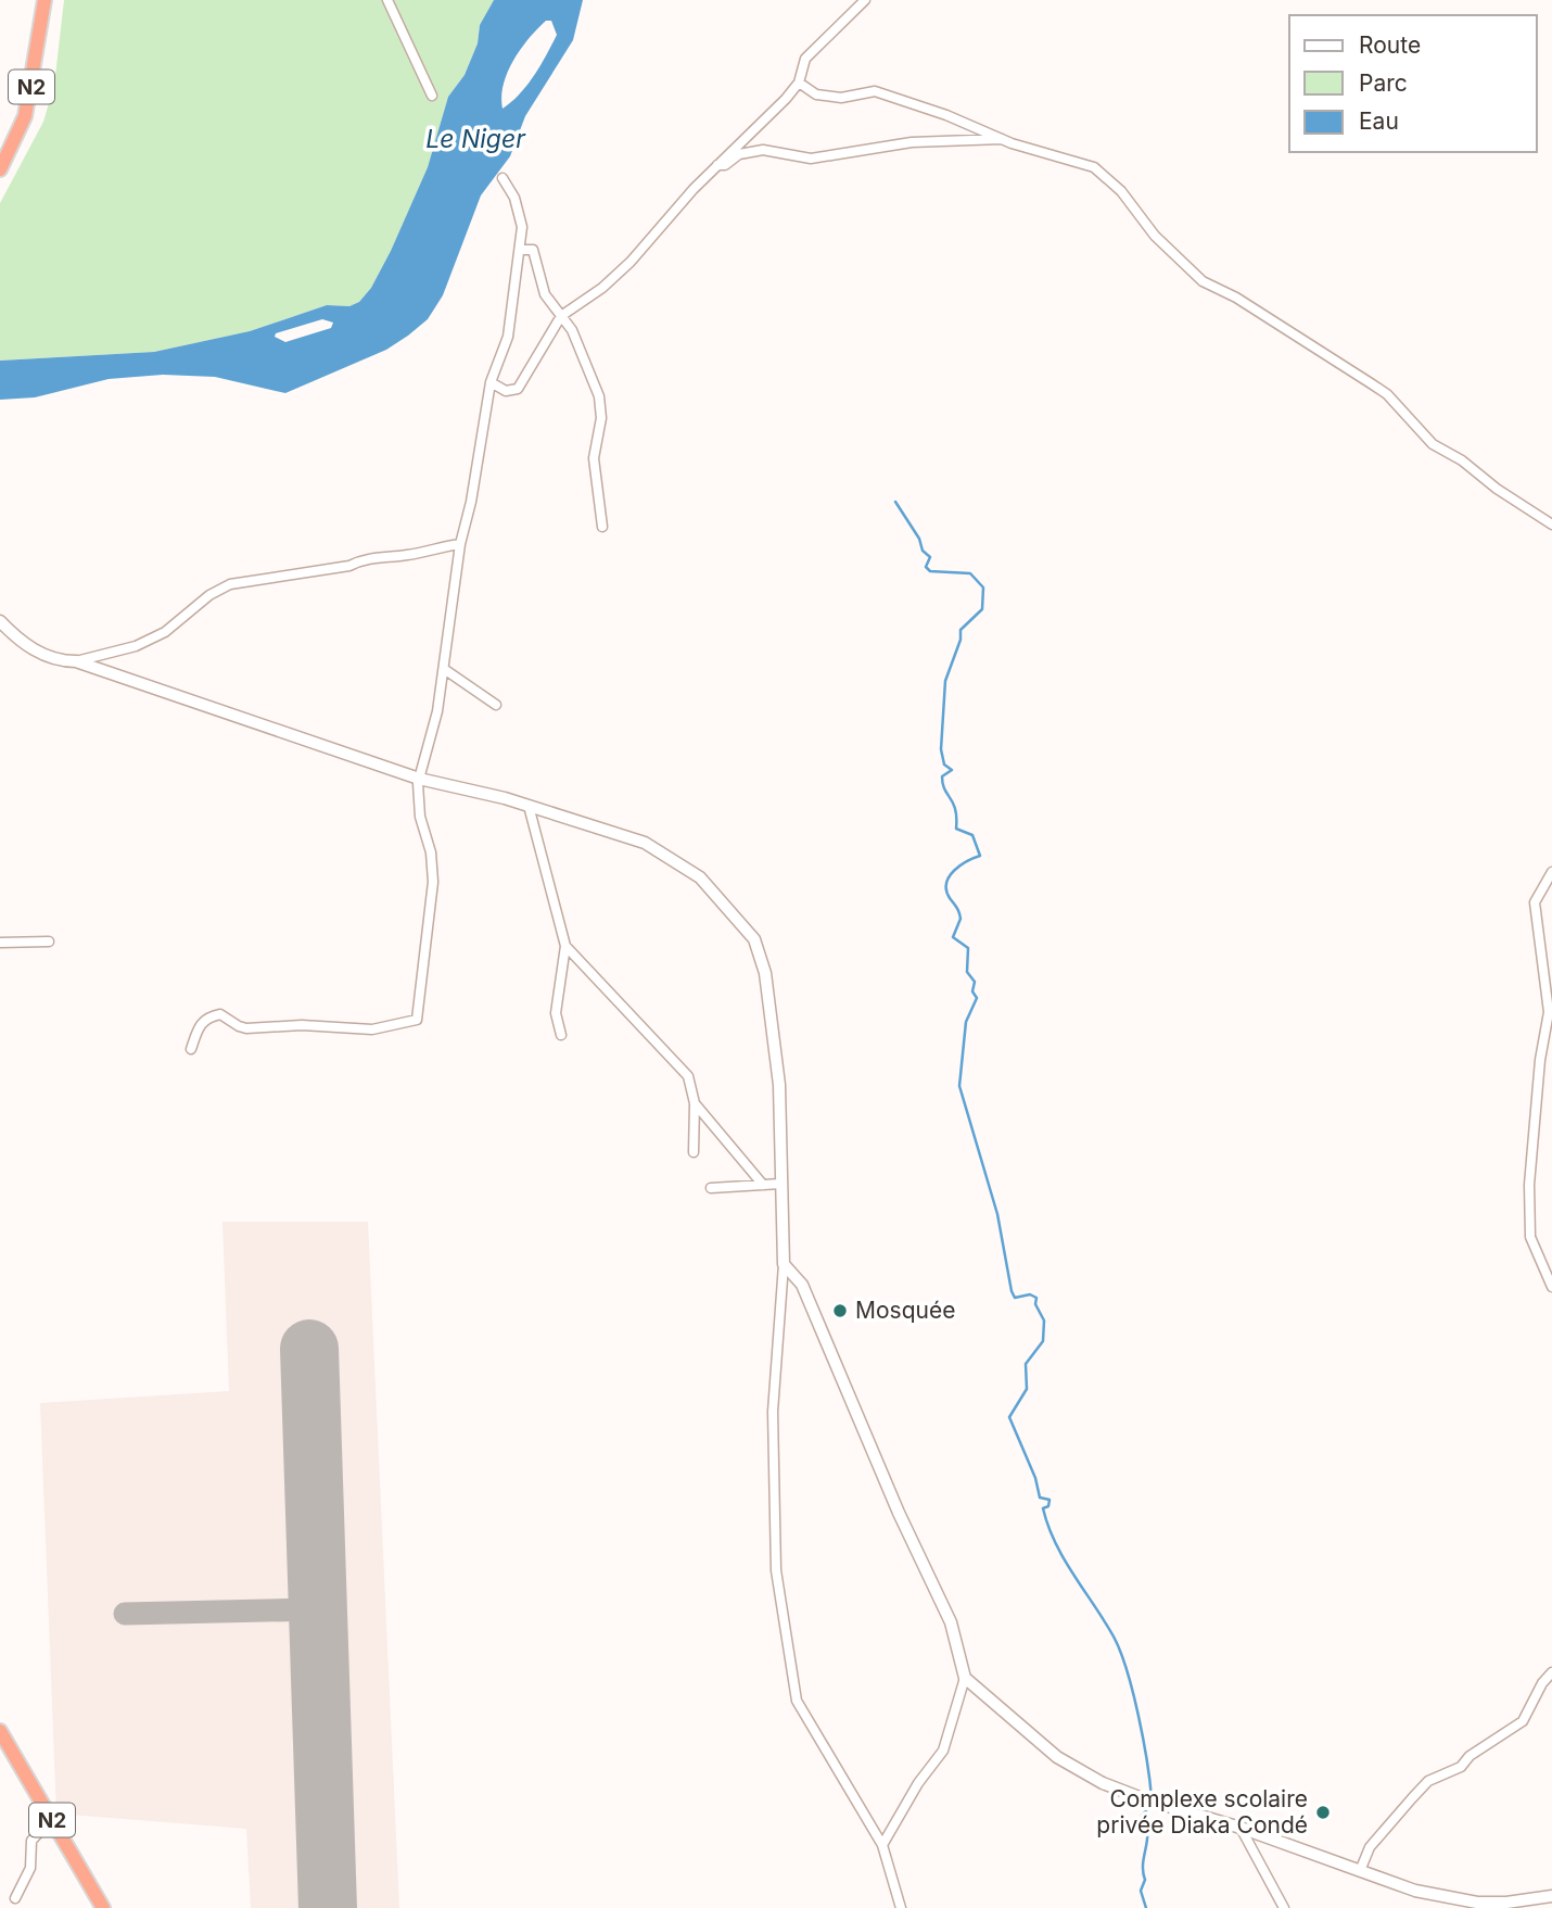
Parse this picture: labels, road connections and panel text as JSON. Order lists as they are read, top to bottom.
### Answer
{
  "streets": {
    "highway": ["N2"]
  },
  "water": ["Le Niger"],
  "places": ["Mosquée", "Complexe scolaire privée Diaka Condé"],
  "legend": ["Route", "Parc", "Eau"]
}
